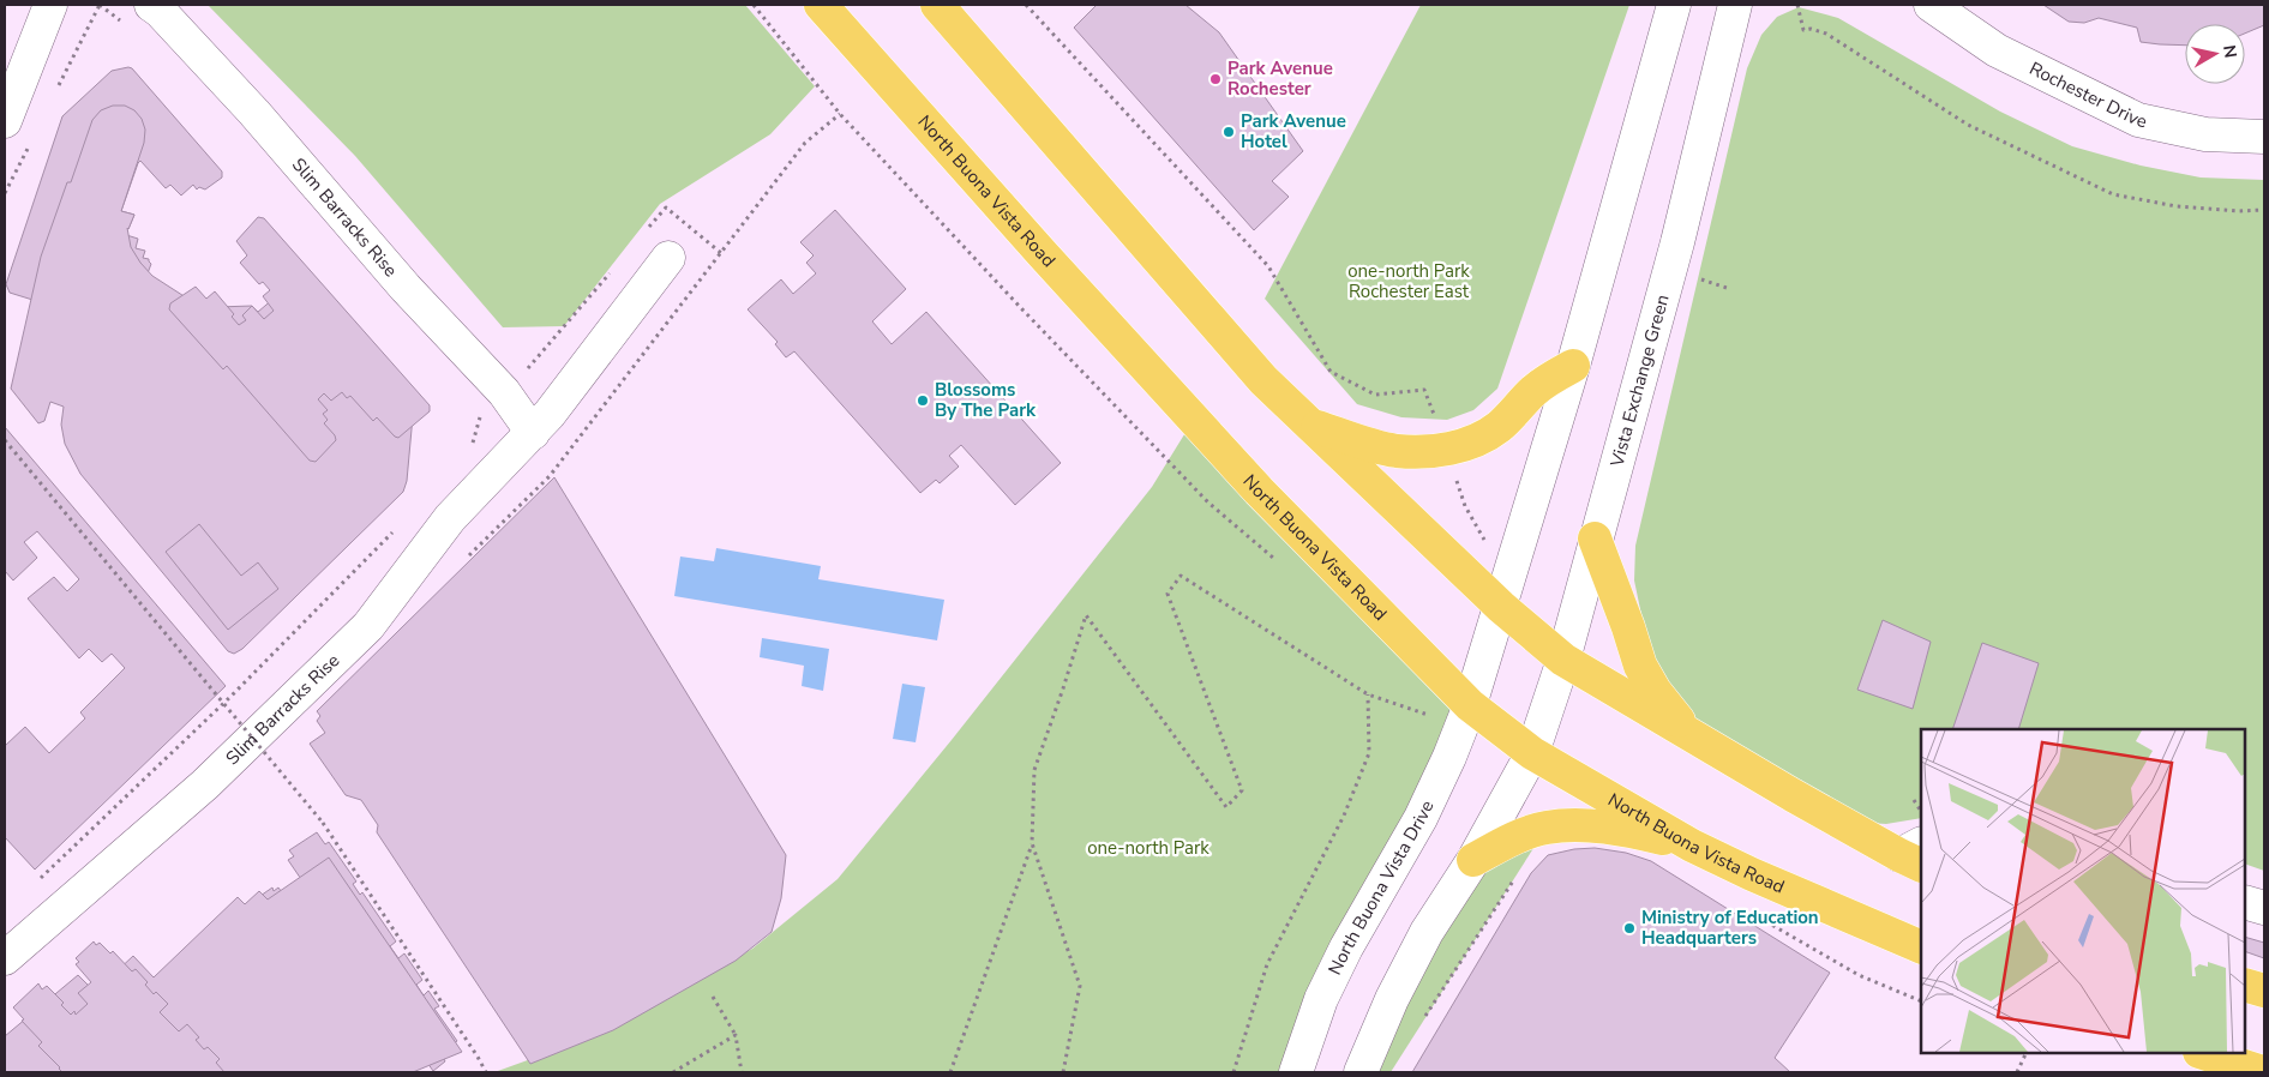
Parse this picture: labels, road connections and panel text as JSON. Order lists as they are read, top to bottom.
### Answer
{
  "streets": {
    "main road": ["North Buona Vista Road"],
    "street": [
      "Rochester Drive",
      "Slim Barracks Rise",
      "Vista Exchange Green",
      "North Buona Vista Drive"
    ]
  },
  "crossings": [
    ["North Buona Vista Road", "Vista Exchange Green"],
    ["North Buona Vista Road", "North Buona Vista Drive"]
  ],
  "parks": ["one-north Park Rochester East", "one-north Park"],
  "places": [
    "Park Avenue Rochester",
    "Park Avenue Hotel",
    "Blossoms By The Park",
    "Ministry of Education Headquarters"
  ],
  "north": "right"
}
